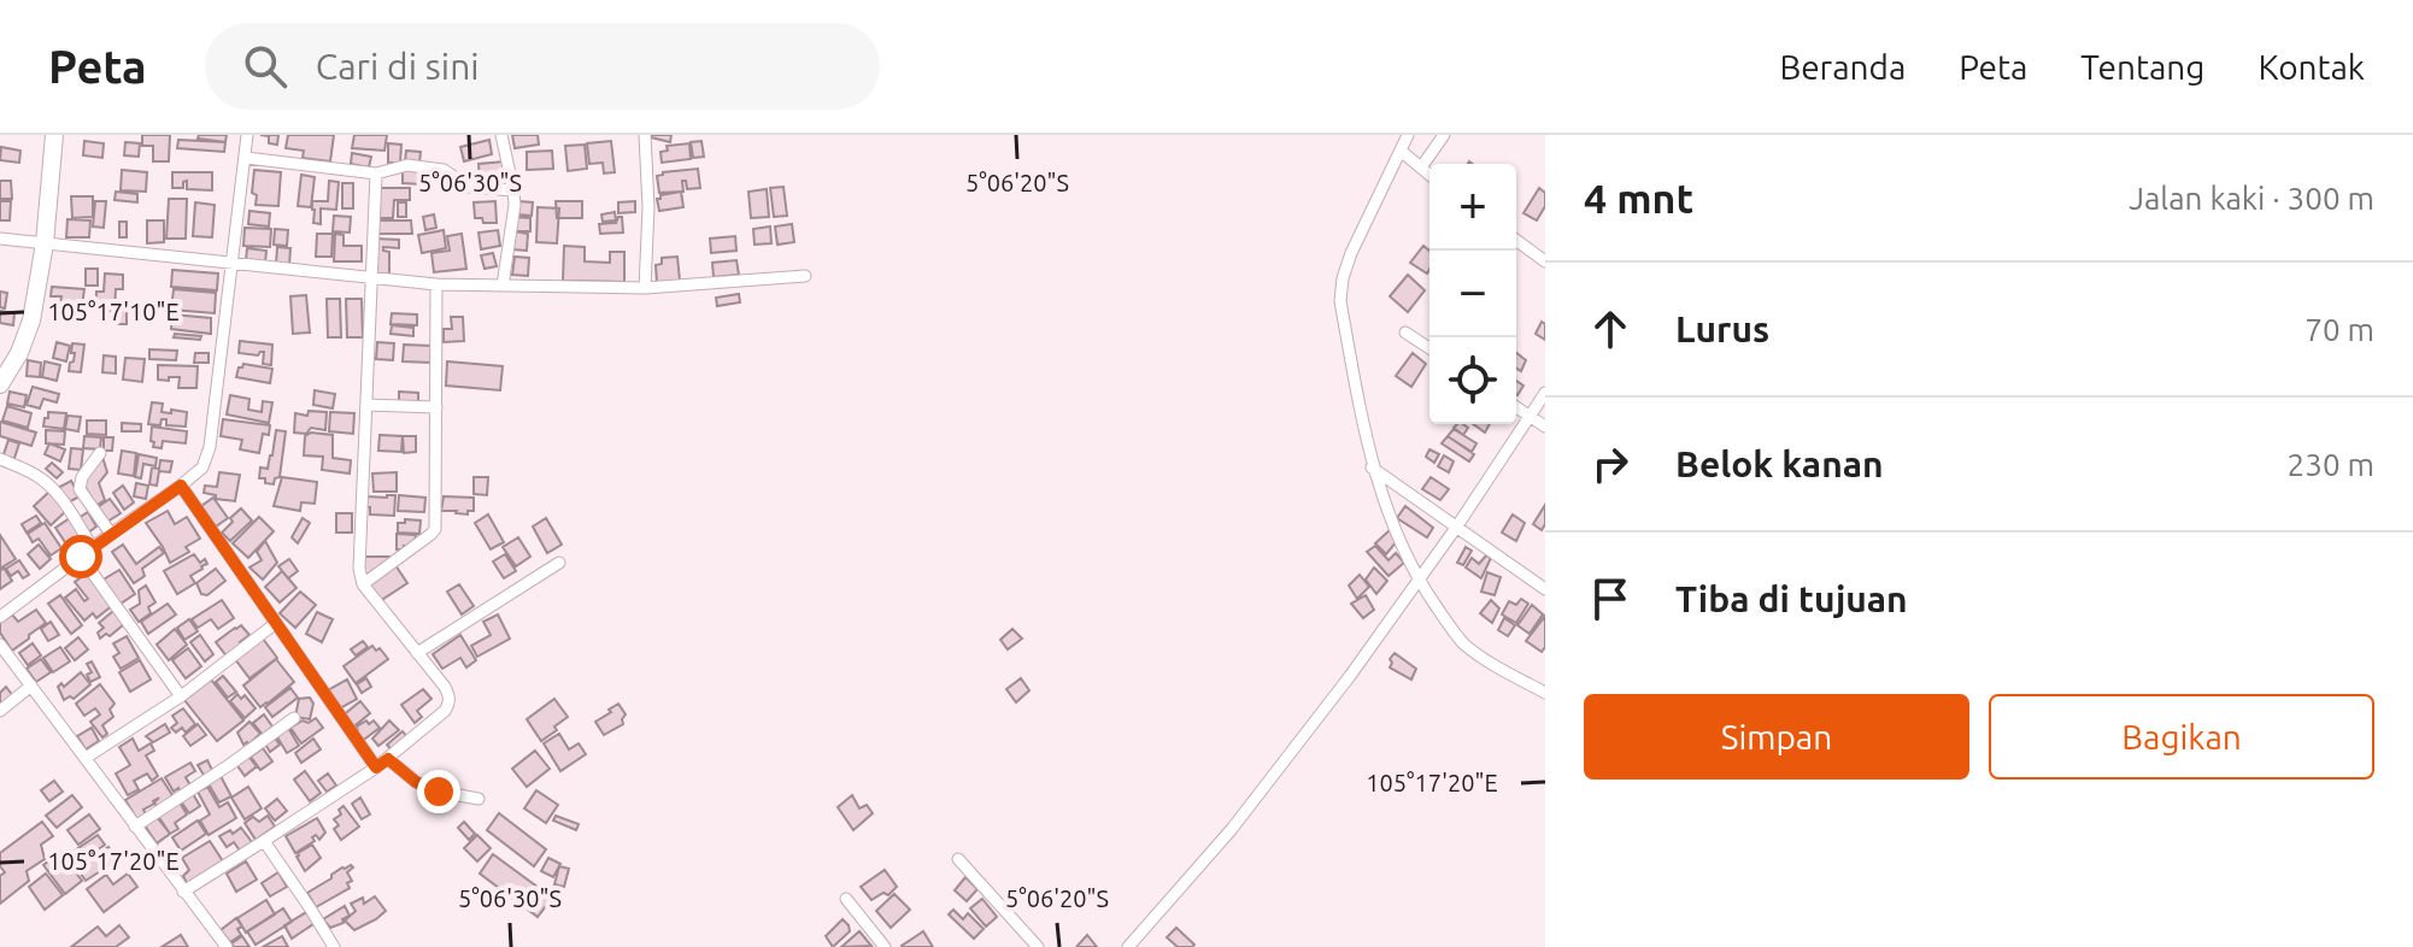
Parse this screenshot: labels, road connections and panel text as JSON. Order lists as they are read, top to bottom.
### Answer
{
  "page": {
    "header": "Peta",
    "search": "Cari di sini",
    "nav": [
      "Beranda",
      "Peta",
      "Tentang",
      "Kontak"
    ],
    "heading": ["4 mnt", "Jalan kaki · 300 m"],
    "map_buttons": ["+", "−"],
    "list": [
      ["Lurus", "70 m"],
      ["Belok kanan", "230 m"],
      "Tiba di tujuan"
    ],
    "buttons": ["Simpan", "Bagikan"]
  },
  "coordinates": [
    "5°06'30\"S",
    "5°06'20\"S",
    "105°17'10\"E",
    "105°17'20\"E"
  ]
}
